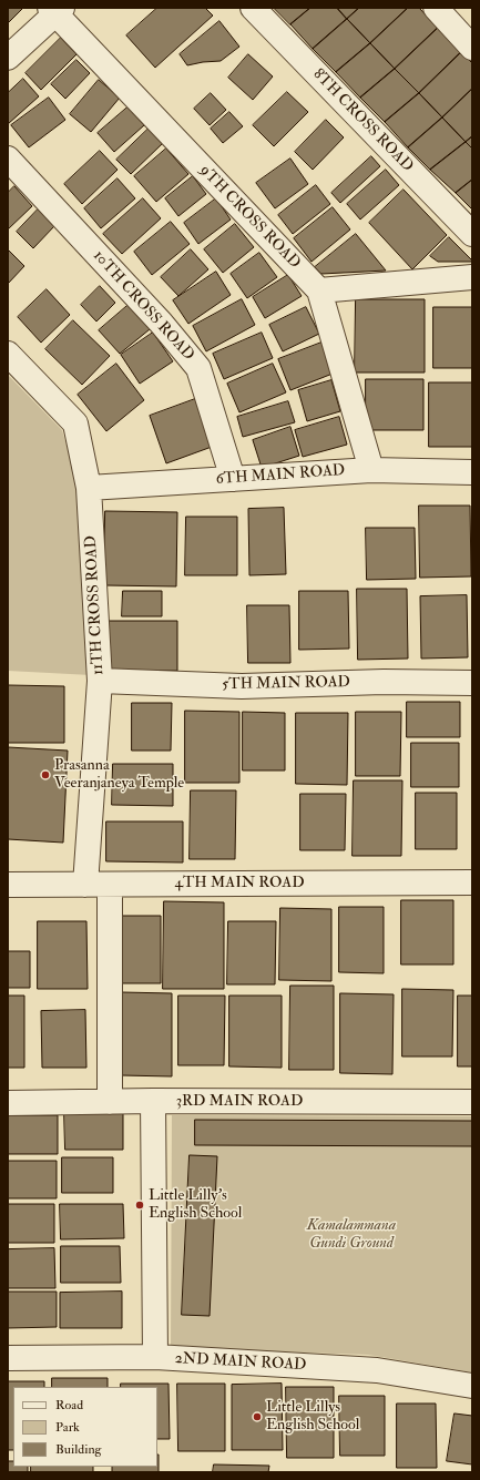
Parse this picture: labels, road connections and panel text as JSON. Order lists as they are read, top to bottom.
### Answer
{
  "streets": {
    "street": [
      "8TH CROSS ROAD",
      "9TH CROSS ROAD",
      "10TH CROSS ROAD",
      "6TH MAIN ROAD",
      "11TH CROSS ROAD",
      "5TH MAIN ROAD",
      "4TH MAIN ROAD",
      "3RD MAIN ROAD",
      "2ND MAIN ROAD"
    ]
  },
  "crossings": [
    ["9TH CROSS ROAD", "6TH MAIN ROAD"],
    ["10TH CROSS ROAD", "6TH MAIN ROAD"],
    ["6TH MAIN ROAD", "11TH CROSS ROAD"],
    ["11TH CROSS ROAD", "5TH MAIN ROAD"],
    ["11TH CROSS ROAD", "4TH MAIN ROAD"]
  ],
  "parks": ["Kamalammana Gundi Ground"],
  "places": ["Prasanna Veeranjaneya Temple", "Little Lilly's English School", "Little Lillys English School"],
  "legend": ["Road", "Park", "Building"]
}
